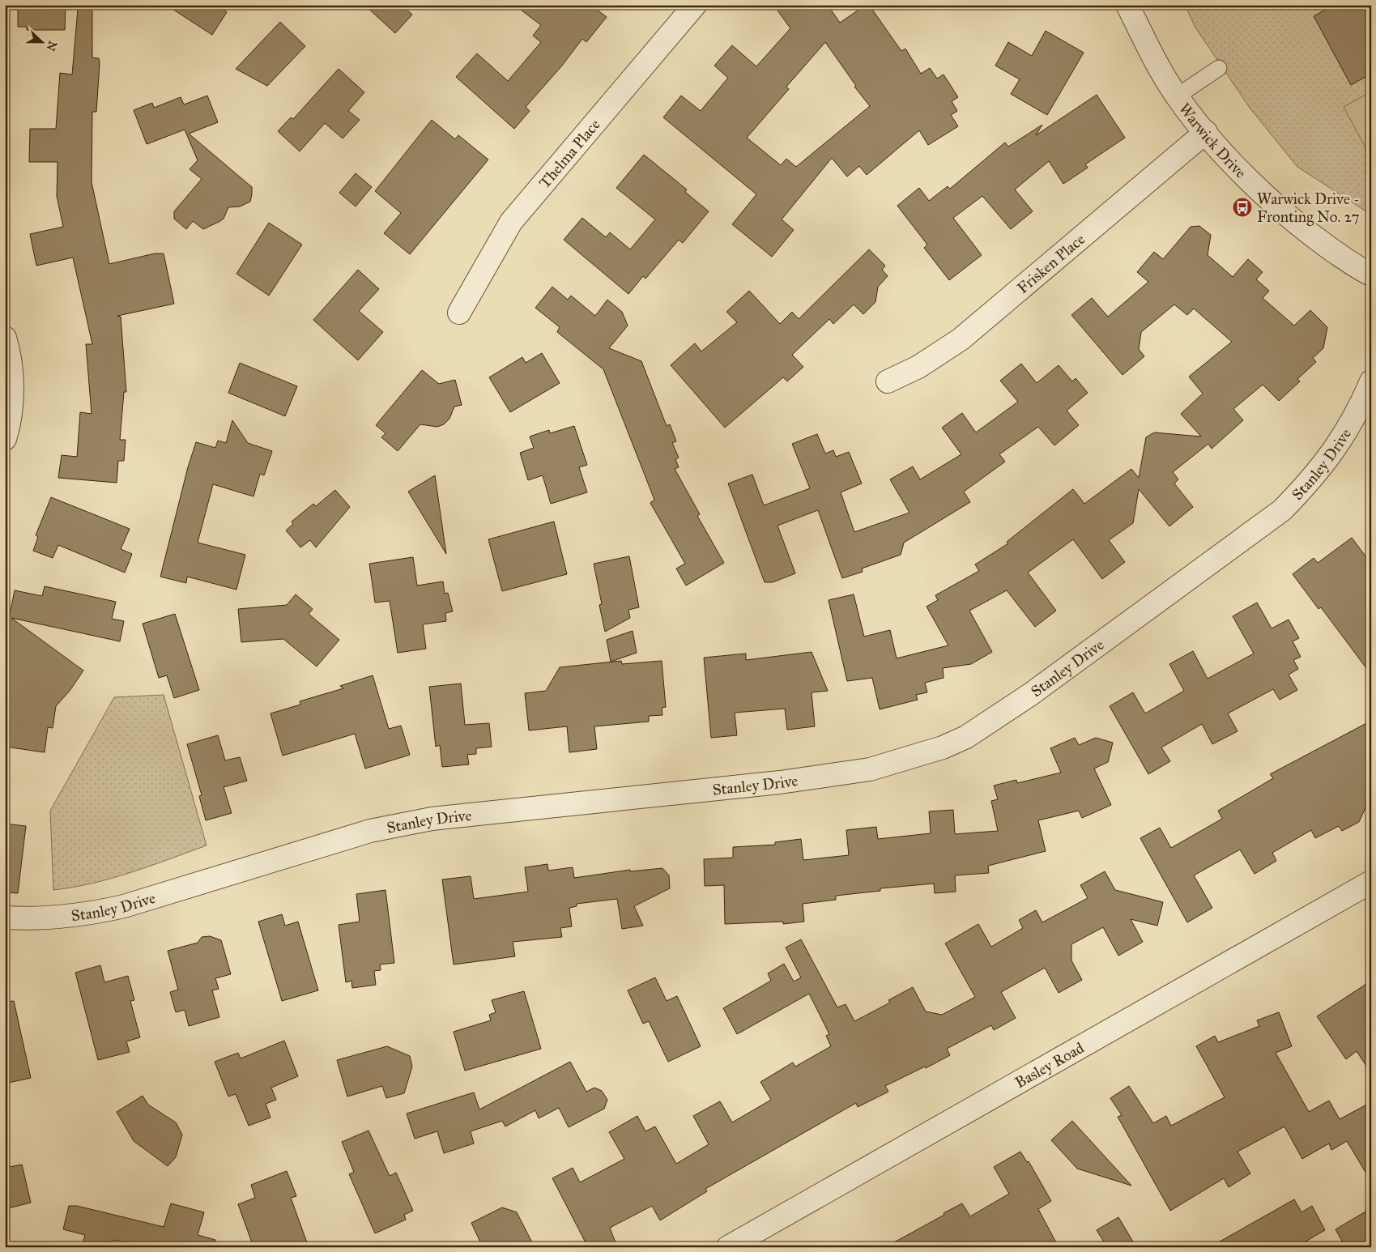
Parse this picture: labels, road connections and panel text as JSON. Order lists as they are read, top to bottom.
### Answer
{
  "streets": {
    "street": [
      "Warwick Drive",
      "Thelma Place",
      "Frisken Place",
      "Stanley Drive",
      "Basley Road"
    ]
  },
  "crossings": [
    ["Warwick Drive", "Frisken Place"]
  ],
  "places": {
    "bus stop": ["Warwick Drive - Fronting No. 27"]
  },
  "north": "right"
}
